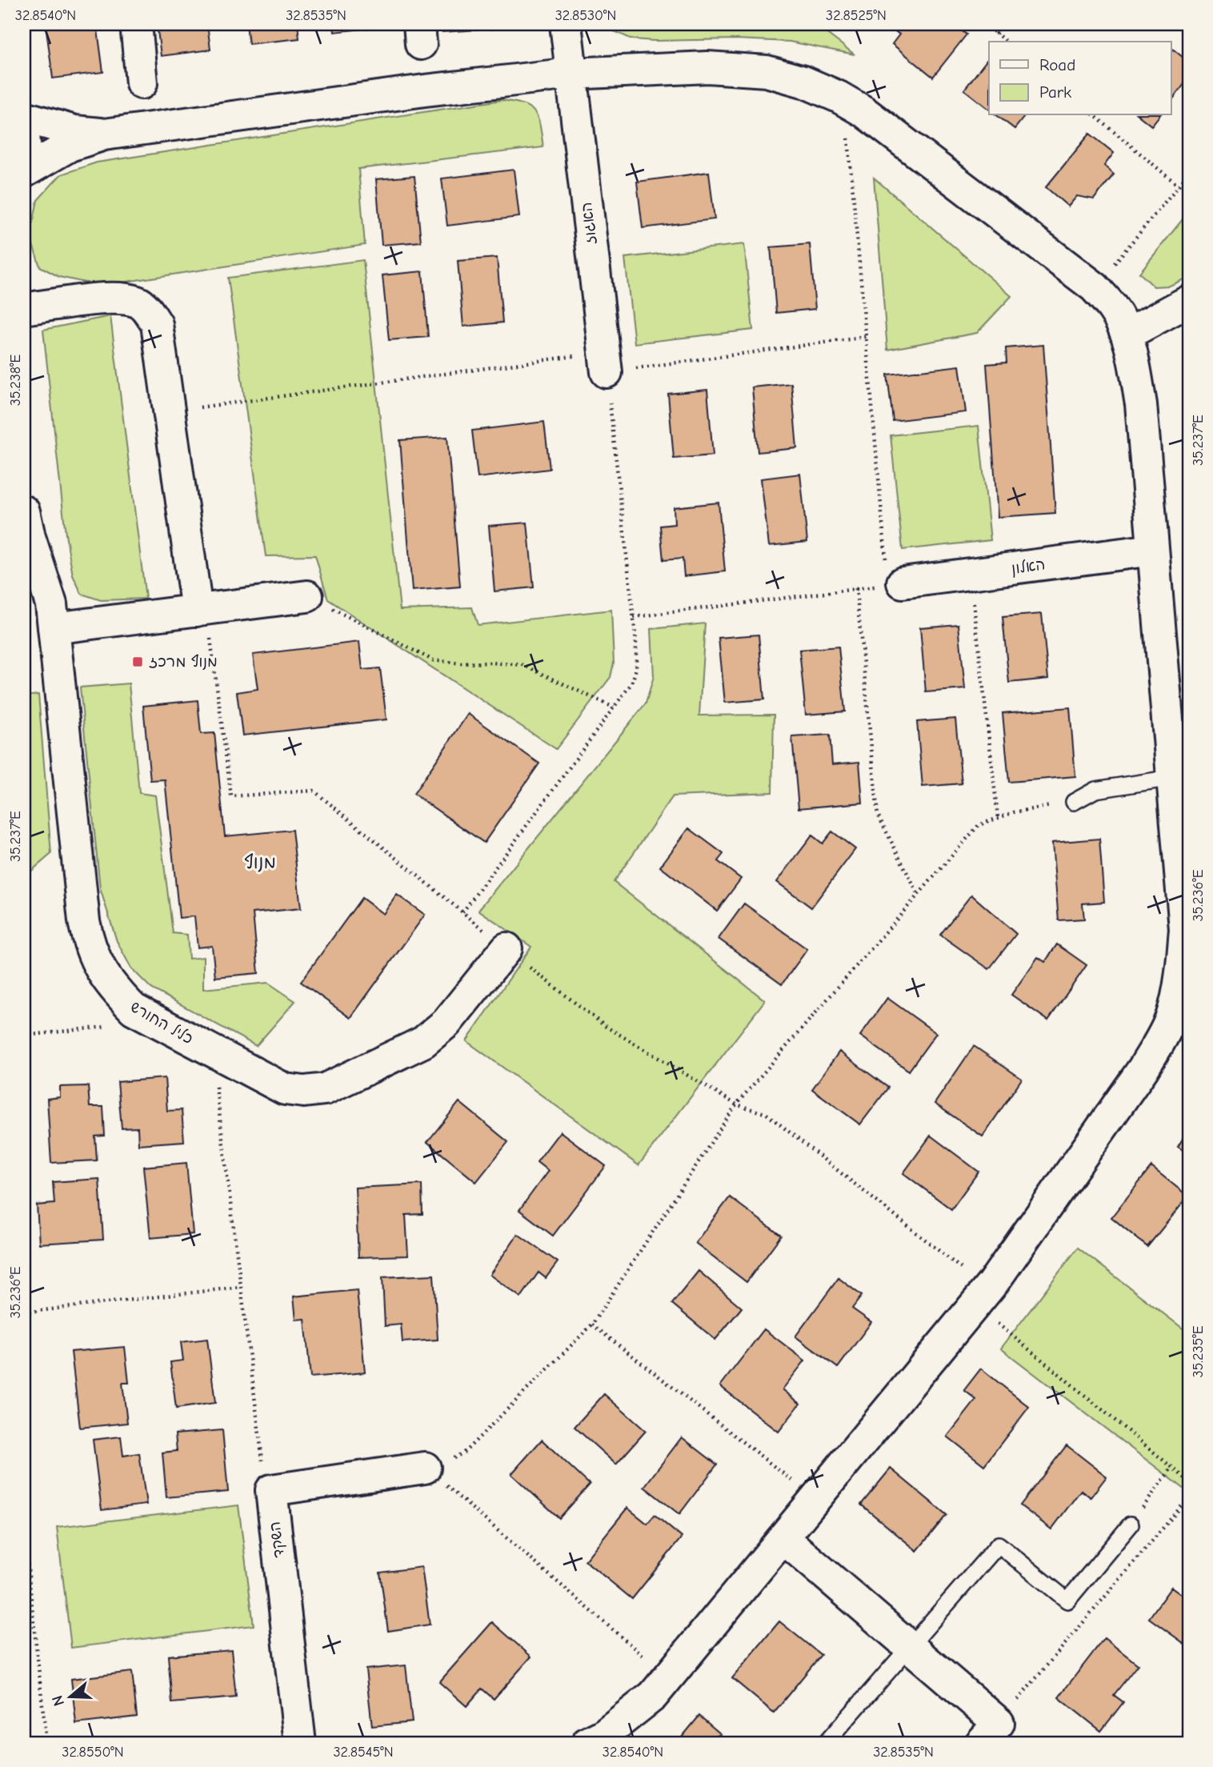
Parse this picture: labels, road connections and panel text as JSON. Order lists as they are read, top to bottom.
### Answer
{
  "streets": {
    "street": [
      "האגוז",
      "האלון",
      "כליל החורש",
      "השקד"
    ]
  },
  "districts": ["מנוף"],
  "places": {
    "transit": ["מנוף מרכז"]
  },
  "legend": ["Road", "Park"],
  "north": "left",
  "coordinates": [
    "32.8540°N",
    "32.8535°N",
    "32.8530°N",
    "32.8525°N",
    "35.238°E",
    "35.237°E",
    "35.236°E",
    "35.235°E",
    "32.8550°N",
    "32.8545°N"
  ]
}
